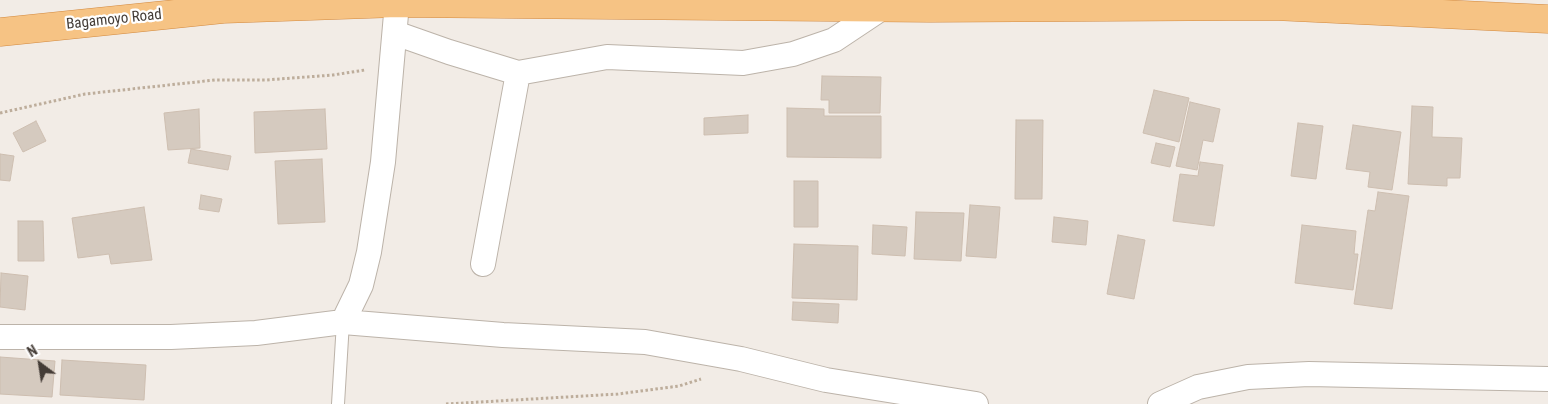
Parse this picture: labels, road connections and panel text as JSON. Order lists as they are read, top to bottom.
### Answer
{
  "streets": {
    "highway": ["Bagamoyo Road"]
  },
  "north": "top left"
}
